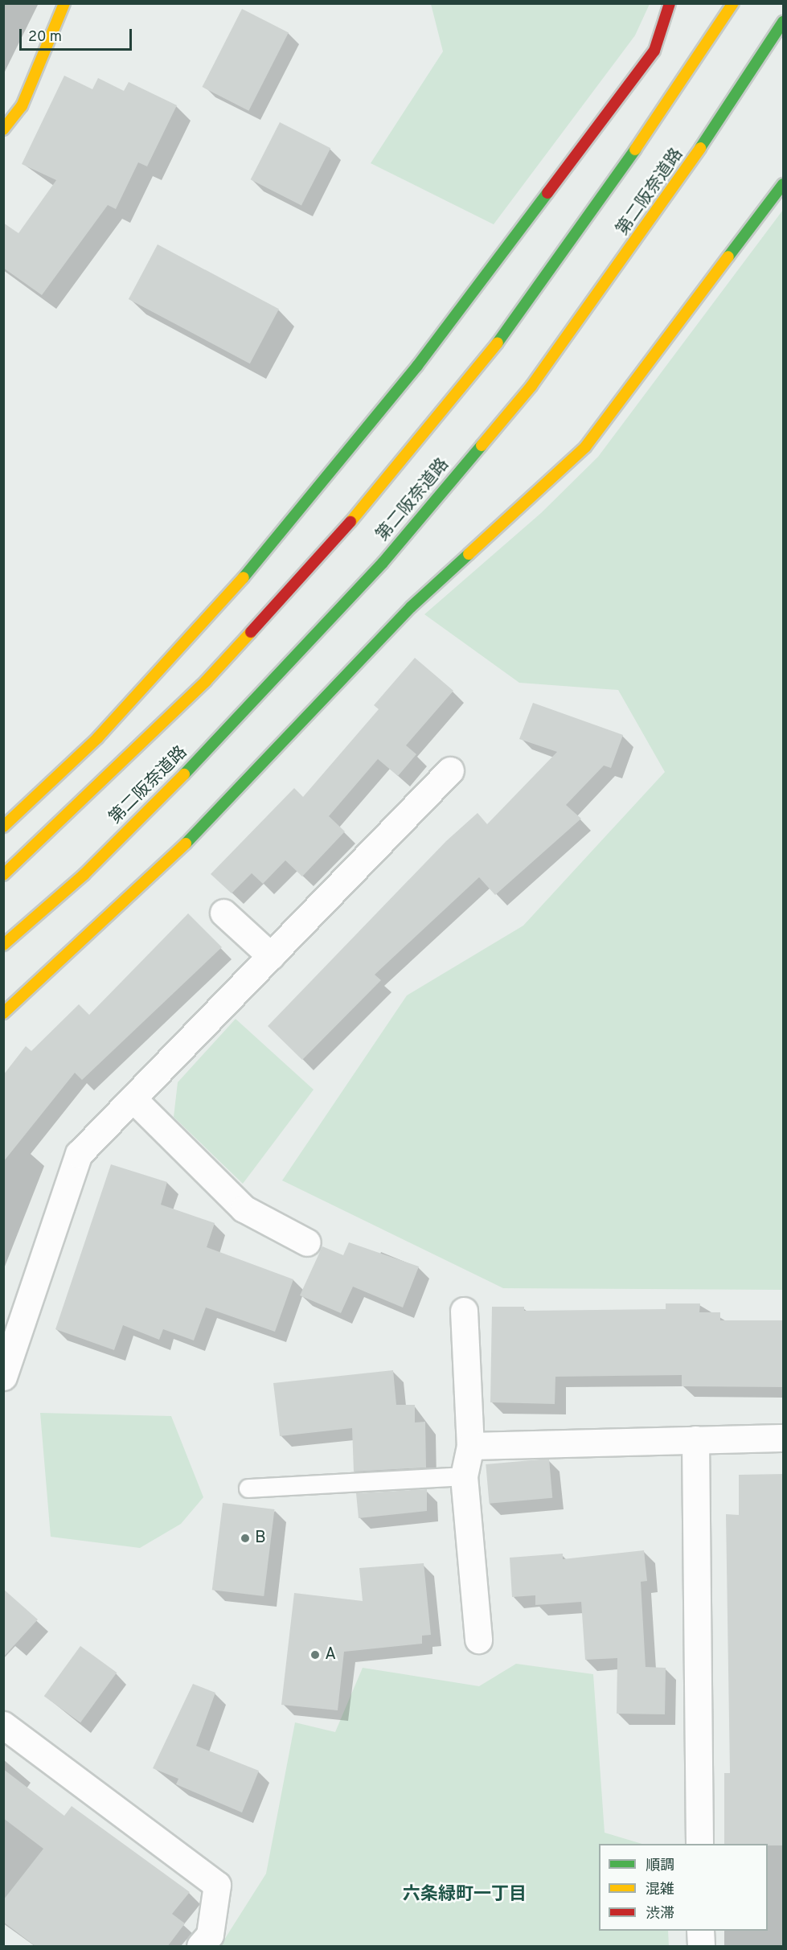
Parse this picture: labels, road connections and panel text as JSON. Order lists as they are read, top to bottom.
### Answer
{
  "streets": {
    "main road": ["第二阪奈道路"]
  },
  "districts": ["六条緑町一丁目"],
  "places": ["B", "A"],
  "legend": ["順調", "混雑", "渋滞"],
  "scale_bar": "20 m"
}
